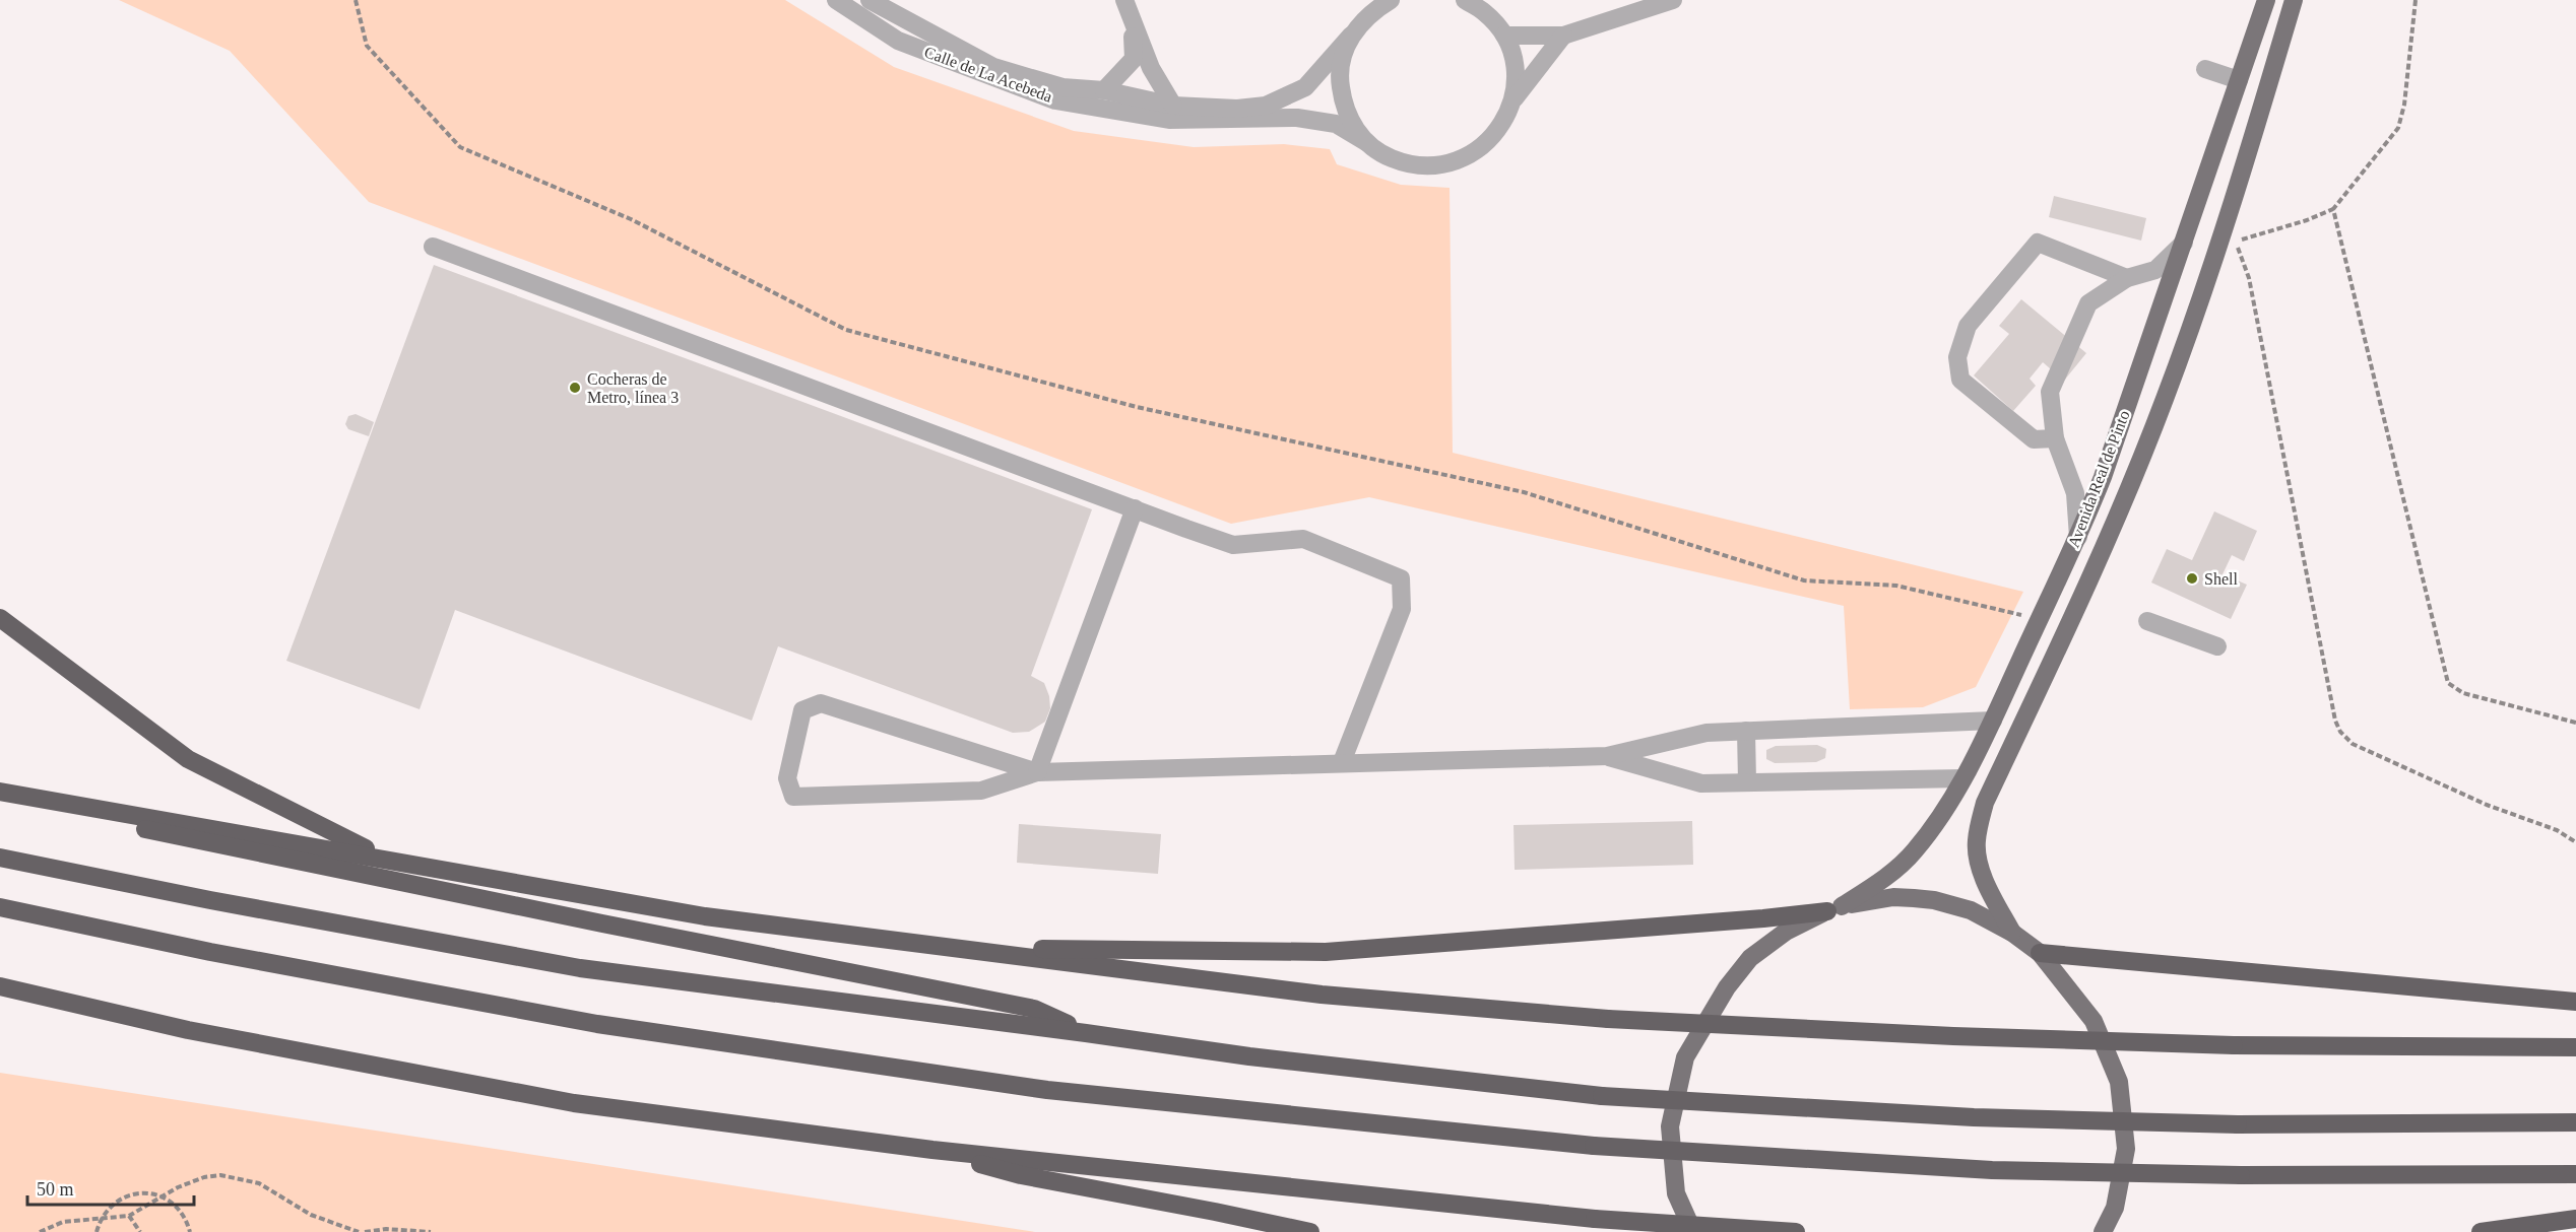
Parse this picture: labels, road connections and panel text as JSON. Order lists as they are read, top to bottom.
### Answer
{
  "streets": {
    "main road": ["Avenida Real de Pinto"],
    "street": ["Calle de La Acebeda"]
  },
  "places": ["Cocheras de Metro, línea 3", "Shell"],
  "scale_bar": "50 m"
}
